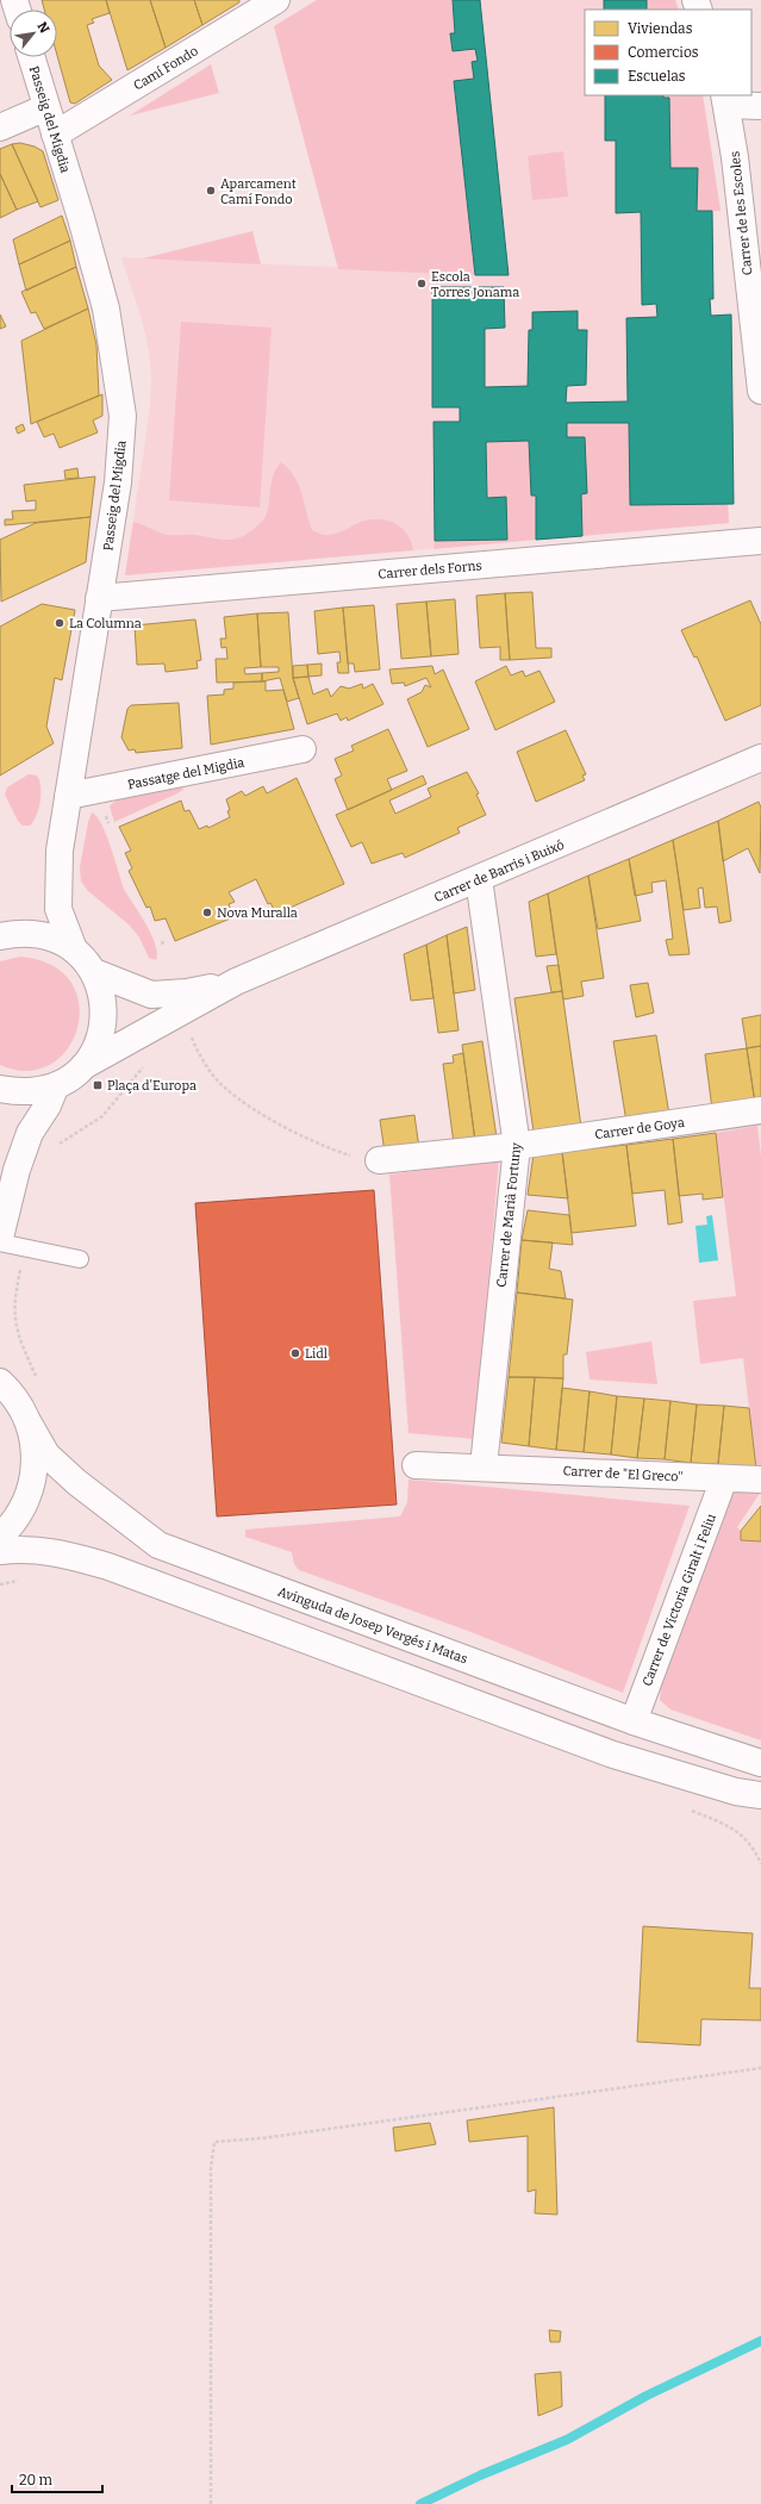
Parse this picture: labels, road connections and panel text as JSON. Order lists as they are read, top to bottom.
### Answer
{
  "streets": {
    "street": [
      "Camí Fondo",
      "Passeig del Migdia",
      "Carrer de les Escoles",
      "Carrer dels Forns",
      "Passatge del Migdia",
      "Carrer de Barris i Buixó",
      "Carrer de Goya",
      "Carrer de Marià Fortuny",
      "Carrer de \"El Greco\"",
      "Carrer de Victoria Giralt i Feliu",
      "Avinguda de Josep Vergés i Matas"
    ]
  },
  "crossings": [
    ["Camí Fondo", "Passeig del Migdia"],
    ["Passeig del Migdia", "Carrer dels Forns"],
    ["Passeig del Migdia", "Passatge del Migdia"],
    ["Carrer de Barris i Buixó", "Carrer de Marià Fortuny"],
    ["Carrer de Goya", "Carrer de Marià Fortuny"],
    ["Carrer de Marià Fortuny", "Carrer de \"El Greco\""],
    ["Carrer de \"El Greco\"", "Carrer de Victoria Giralt i Feliu"],
    ["Carrer de Victoria Giralt i Feliu", "Avinguda de Josep Vergés i Matas"]
  ],
  "places": {
    "other": [
      "Aparcament Camí Fondo",
      "Escola Torres Jonama",
      "La Columna",
      "Nova Muralla",
      "Lidl"
    ],
    "transit": ["Plaça d'Europa"]
  },
  "legend": ["Viviendas", "Comercios", "Escuelas"],
  "scale_bar": "20 m",
  "north": "top right"
}
